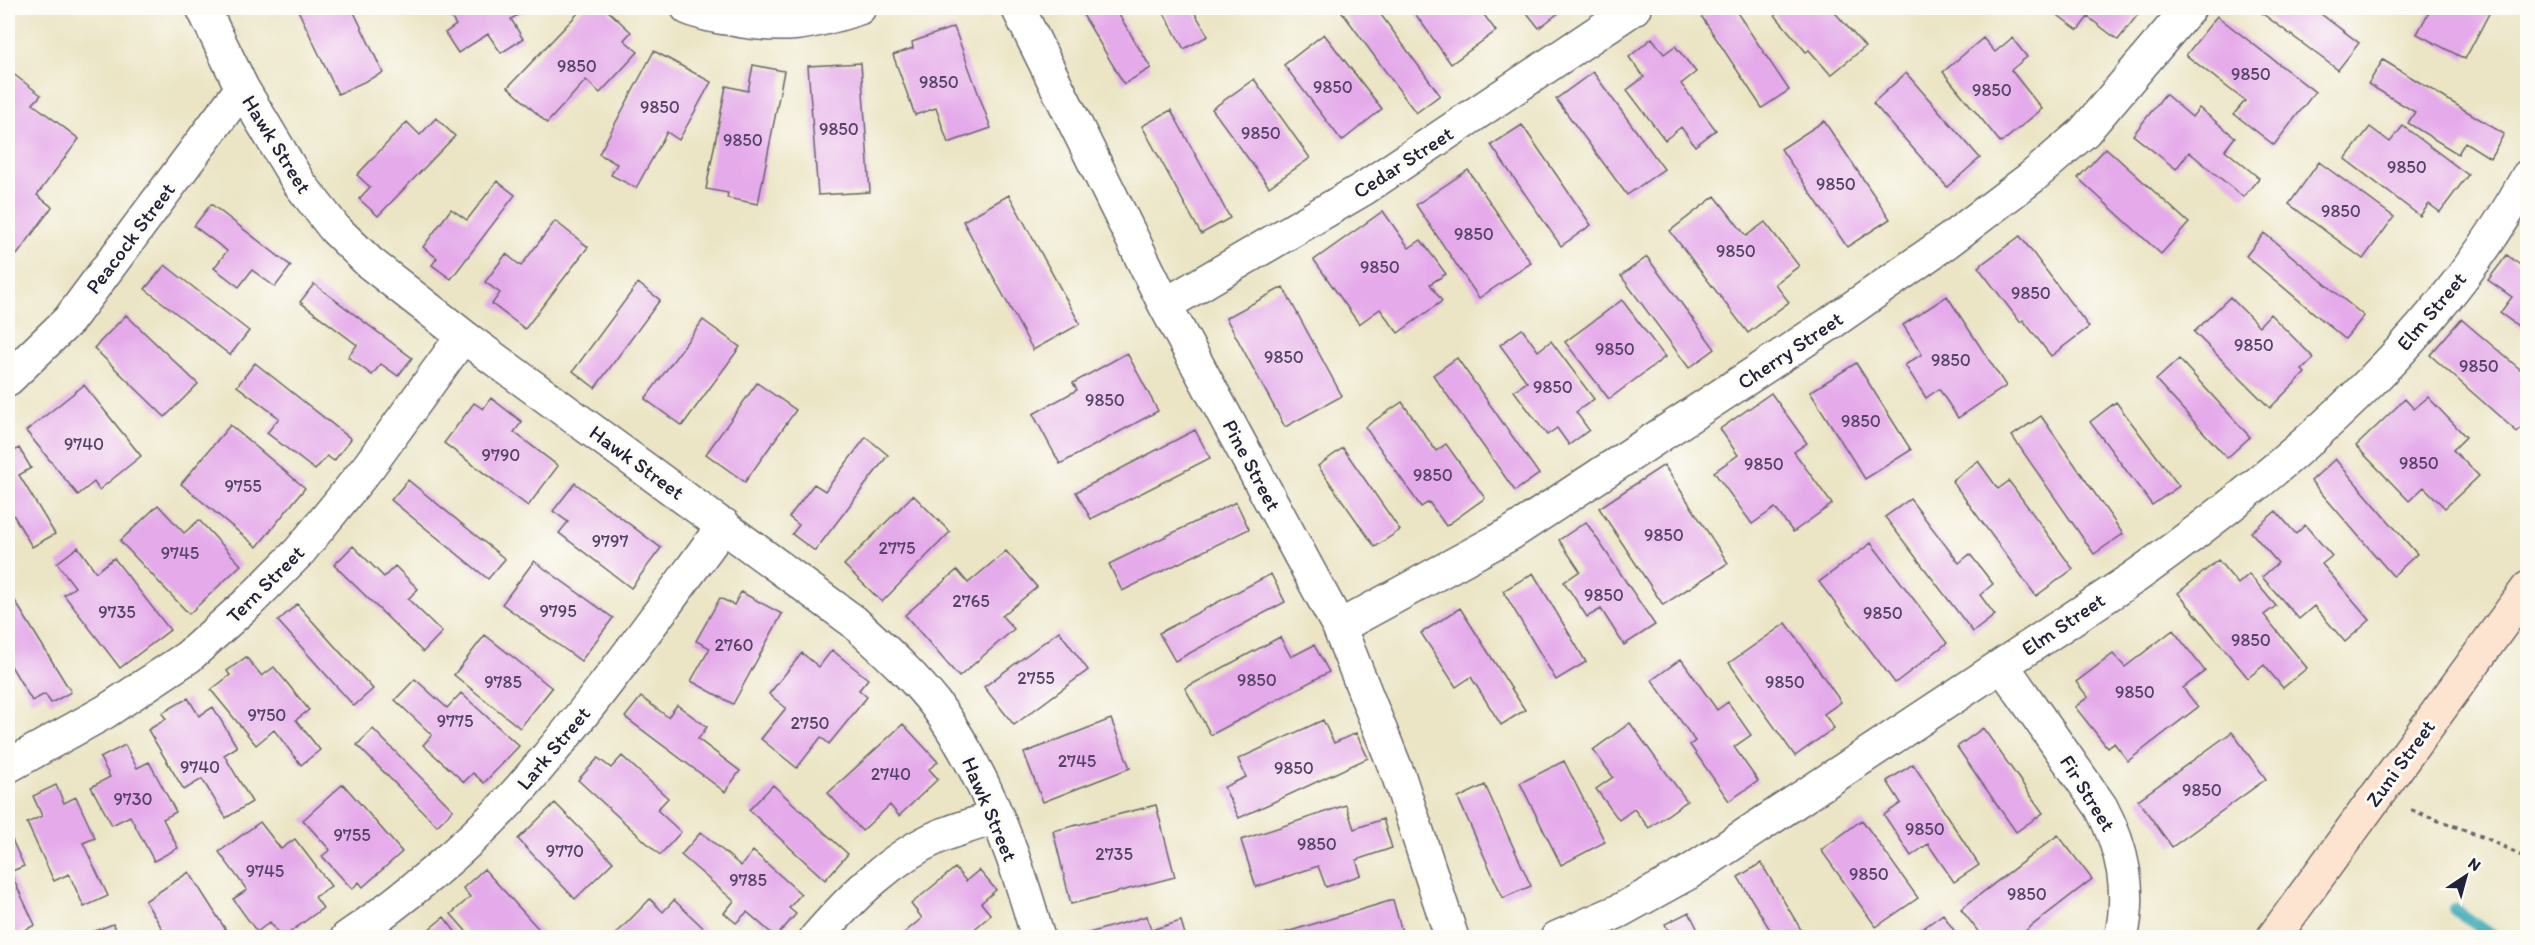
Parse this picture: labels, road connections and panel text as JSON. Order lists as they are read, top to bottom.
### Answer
{
  "streets": {
    "street": [
      "Hawk Street",
      "Cedar Street",
      "Peacock Street",
      "Elm Street",
      "Cherry Street",
      "Pine Street",
      "Tern Street",
      "Lark Street",
      "Zuni Street",
      "Fir Street"
    ]
  },
  "crossings": [
    ["Hawk Street", "Peacock Street"],
    ["Hawk Street", "Tern Street"],
    ["Hawk Street", "Lark Street"],
    ["Cedar Street", "Pine Street"],
    ["Elm Street", "Fir Street"],
    ["Cherry Street", "Pine Street"]
  ],
  "house_numbers": [
    "9850",
    "9850",
    "9850",
    "9850",
    "9850",
    "9850",
    "9850",
    "9850",
    "9850",
    "9850",
    "9850",
    "9850",
    "9850",
    "9850",
    "9850",
    "9850",
    "9850",
    "9850",
    "9850",
    "9850",
    "9850",
    "9850",
    "9850",
    "9850",
    "9740",
    "9790",
    "9850",
    "9850",
    "9850",
    "9755",
    "9850",
    "9797",
    "2775",
    "9745",
    "9850",
    "2765",
    "9795",
    "9735",
    "9850",
    "9850",
    "2760",
    "2755",
    "9850",
    "9785",
    "9850",
    "9850",
    "9750",
    "9775",
    "2750",
    "2745",
    "9740",
    "9850",
    "2740",
    "9850",
    "9730",
    "9850",
    "9755",
    "9850",
    "9770",
    "2735",
    "9745",
    "9850",
    "9785",
    "9850"
  ],
  "north": "top right"
}
